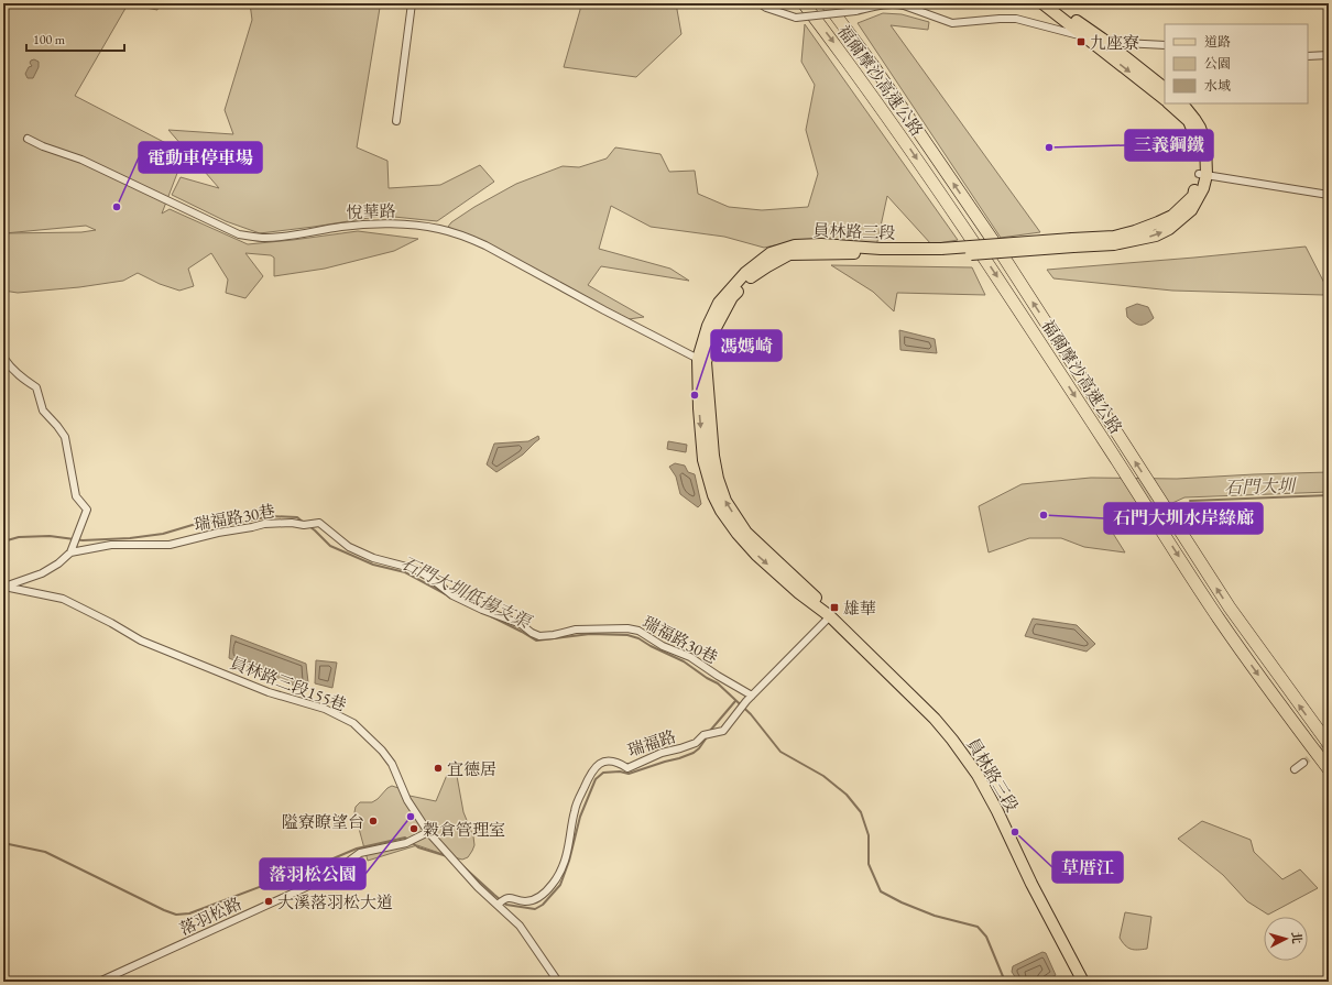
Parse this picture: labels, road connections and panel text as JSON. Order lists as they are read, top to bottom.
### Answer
{
  "streets": {
    "highway": ["福爾摩沙高速公路"],
    "main road": ["員林路三段"],
    "street": [
      "悅華路",
      "瑞福路30巷",
      "員林路三段155巷",
      "瑞福路",
      "落羽松路"
    ]
  },
  "crossings": [
    ["悅華路", "員林路三段"],
    ["員林路三段", "瑞福路"],
    ["瑞福路30巷", "瑞福路"],
    ["員林路三段155巷", "瑞福路"],
    ["員林路三段155巷", "落羽松路"]
  ],
  "water": ["石門大圳", "石門大圳低揚支渠"],
  "places": {
    "transit": ["九座寮", "雄華"],
    "other": [
      "三義鋼鐵",
      "電動車停車場",
      "馮媽崎",
      "石門大圳水岸綠廊",
      "宜德居",
      "落羽松公園",
      "隘寮瞭望台",
      "穀倉管理室",
      "草厝江",
      "大溪落羽松大道"
    ]
  },
  "legend": ["道路", "公園", "水域"],
  "scale_bar": "100 m",
  "north": "right"
}
